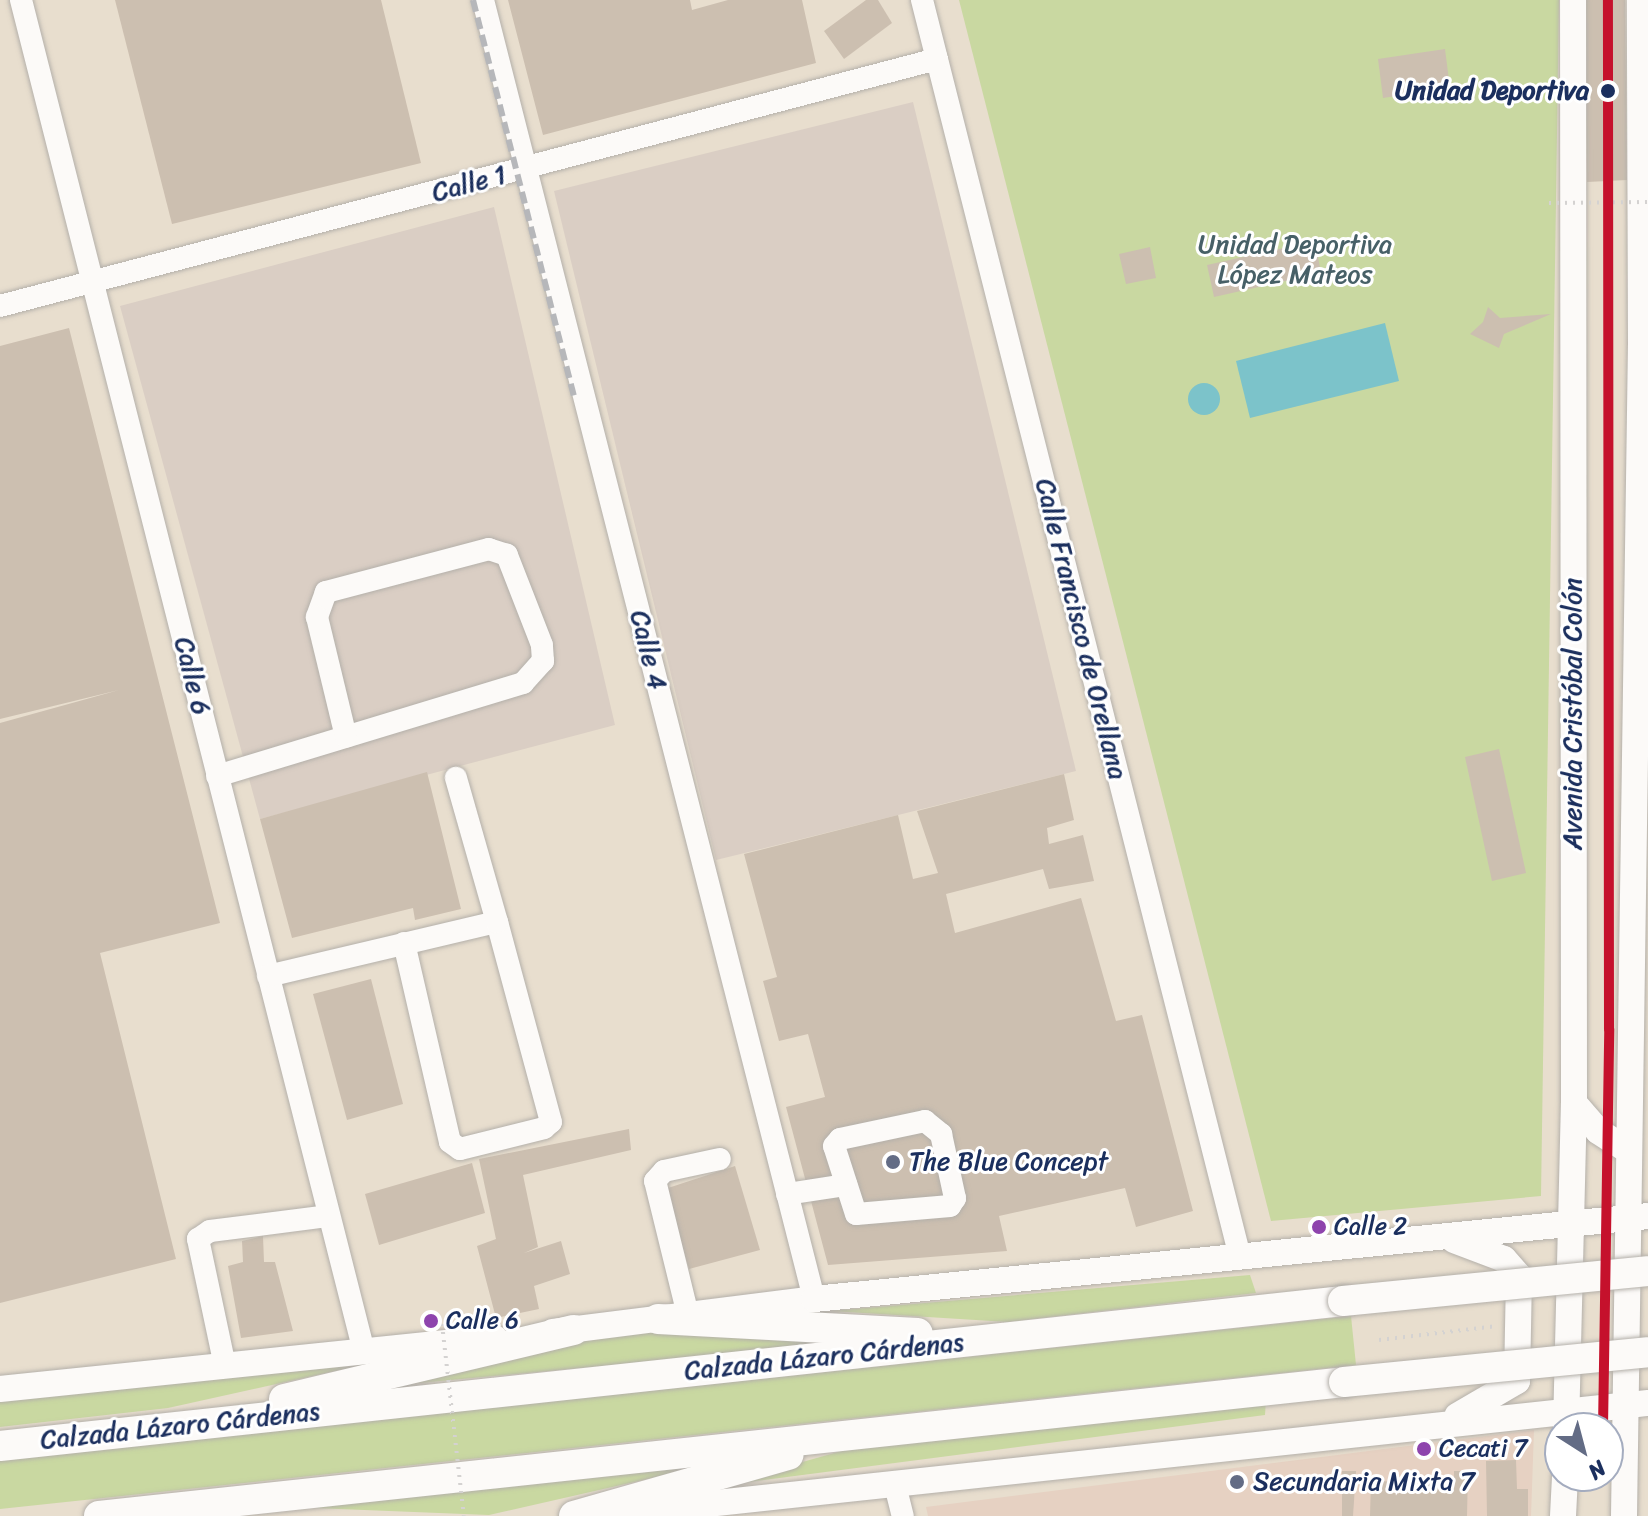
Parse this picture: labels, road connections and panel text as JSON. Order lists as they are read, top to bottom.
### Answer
{
  "streets": {
    "highway": ["Calzada Lázaro Cárdenas"],
    "main road": ["Avenida Cristóbal Colón"],
    "street": [
      "Calle 1",
      "Calle Francisco de Orellana",
      "Calle 4",
      "Calle 6"
    ]
  },
  "crossings": [
    ["Calle 1", "Calle Francisco de Orellana"],
    ["Calle 1", "Calle 4"],
    ["Calle 1", "Calle 6"],
    ["Calle Francisco de Orellana", "Calzada Lázaro Cárdenas"],
    ["Calle 4", "Calzada Lázaro Cárdenas"],
    ["Calle 6", "Calzada Lázaro Cárdenas"],
    ["Avenida Cristóbal Colón", "Calzada Lázaro Cárdenas"]
  ],
  "parks": ["Unidad Deportiva López Mateos"],
  "places": [
    "Unidad Deportiva",
    "The Blue Concept",
    "Calle 2",
    "Calle 6",
    "Cecati 7",
    "Secundaria Mixta 7"
  ],
  "north": "bottom right"
}
